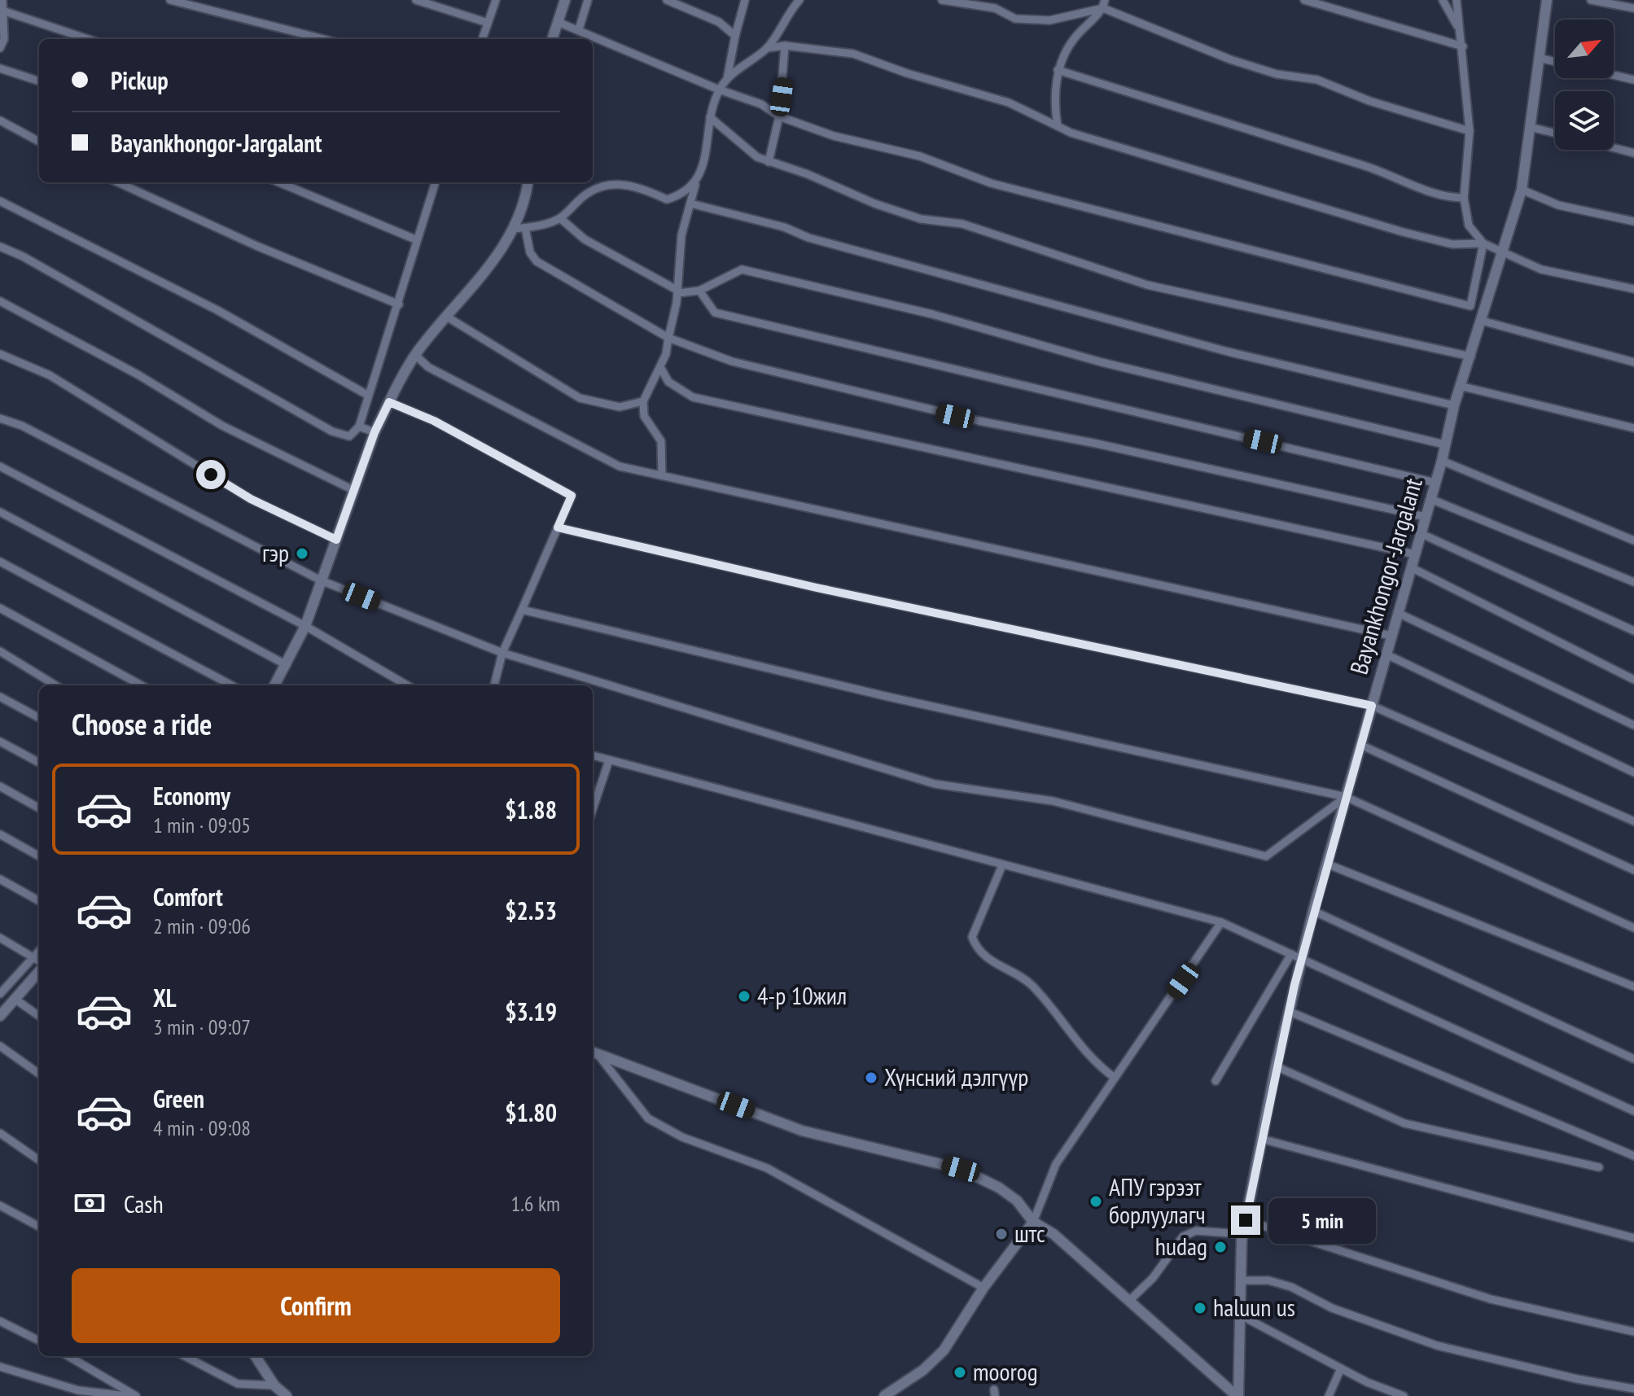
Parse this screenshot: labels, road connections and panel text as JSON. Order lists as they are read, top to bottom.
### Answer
{
  "streets": {
    "street": ["Bayankhongor-Jargalant"]
  },
  "places": [
    "гэр",
    "4-р 10жил",
    "Хүнсний дэлгүүр",
    "АПУ гэрээт борлуулагч",
    "штс",
    "hudag",
    "haluun us",
    "moorog"
  ],
  "north": "top right",
  "page": {
    "banner": ["Pickup", "Bayankhongor-Jargalant"],
    "heading": "Choose a ride",
    "list": [
      {
        "name": "Economy",
        "note": "1 min · 09:05",
        "value": "$1.88"
      },
      {
        "name": "Comfort",
        "note": "2 min · 09:06",
        "value": "$2.53"
      },
      {
        "name": "XL",
        "note": "3 min · 09:07",
        "value": "$3.19"
      },
      {
        "name": "Green",
        "note": "4 min · 09:08",
        "value": "$1.80"
      }
    ],
    "pay": ["Cash", "1.6 km"],
    "bubble": "5 min",
    "buttons": "Confirm"
  }
}
